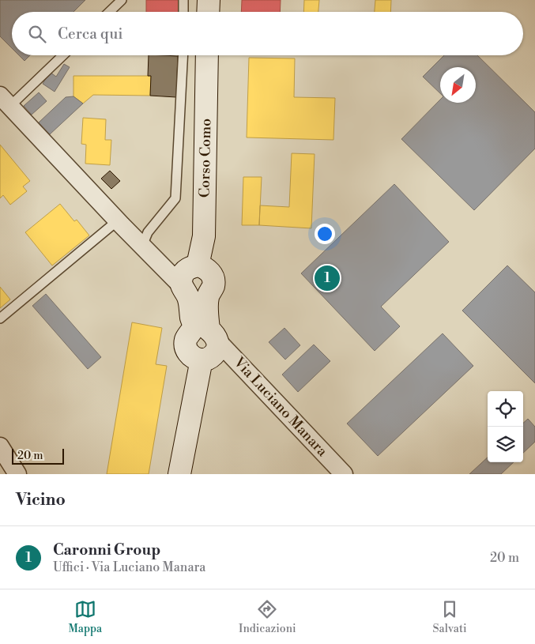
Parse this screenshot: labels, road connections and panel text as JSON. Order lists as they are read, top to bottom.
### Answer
{
  "streets": {
    "main road": ["Corso Como"],
    "street": ["Via Luciano Manara"]
  },
  "scale_bar": "20 m",
  "north": "bottom left",
  "page": {
    "search": "Cerca qui",
    "pins": "1",
    "scale": "20 m",
    "heading": "Vicino",
    "list": [
      {
        "mark": "1",
        "name": "Caronni Group",
        "note": "Uffici · Via Luciano Manara",
        "value": "20 m"
      }
    ],
    "nav": ["Mappa", "Indicazioni", "Salvati"]
  }
}
